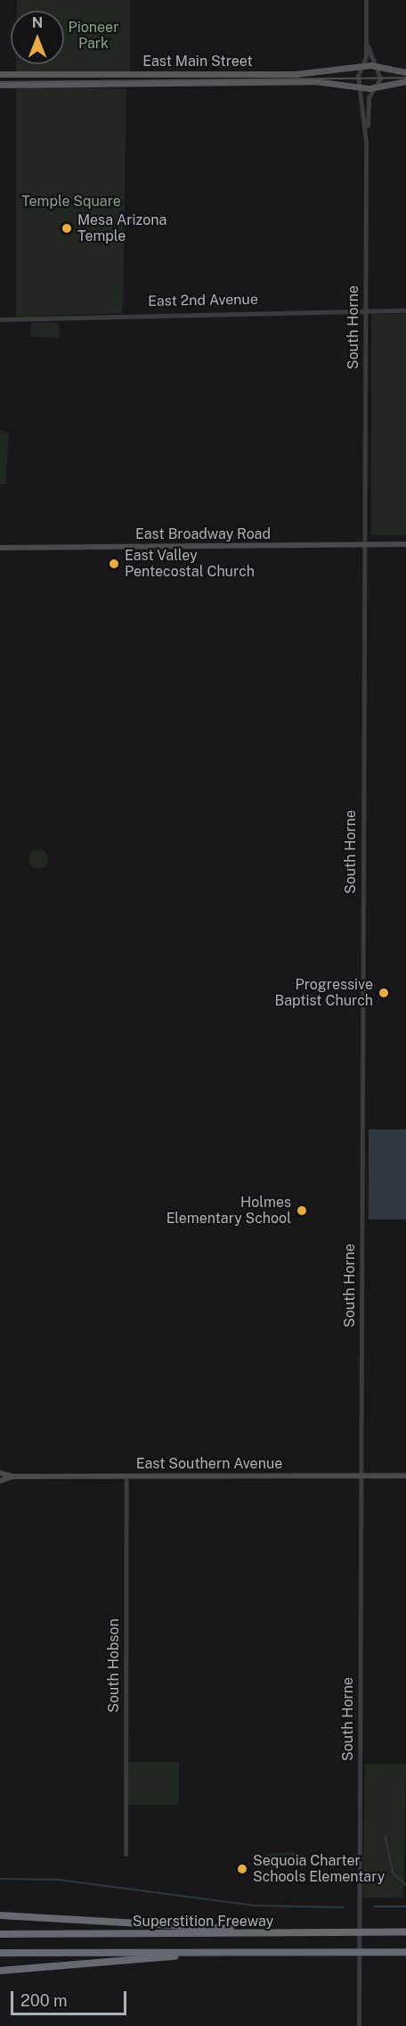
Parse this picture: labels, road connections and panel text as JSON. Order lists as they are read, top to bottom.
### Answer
{
  "streets": {
    "highway": ["Superstition Freeway"],
    "main road": ["East Main Street", "East Broadway Road", "East Southern Avenue"],
    "street": ["East 2nd Avenue", "South Horne", "South Hobson"]
  },
  "crossings": [
    ["East Main Street", "South Horne"],
    ["East 2nd Avenue", "South Horne"],
    ["South Horne", "East Broadway Road"],
    ["South Horne", "East Southern Avenue"],
    ["East Southern Avenue", "South Hobson"]
  ],
  "parks": ["Pioneer Park", "Temple Square"],
  "places": [
    "Mesa Arizona Temple",
    "East Valley Pentecostal Church",
    "Progressive Baptist Church",
    "Holmes Elementary School",
    "Sequoia Charter Schools Elementary"
  ],
  "scale_bar": "200 m",
  "north": "top"
}
